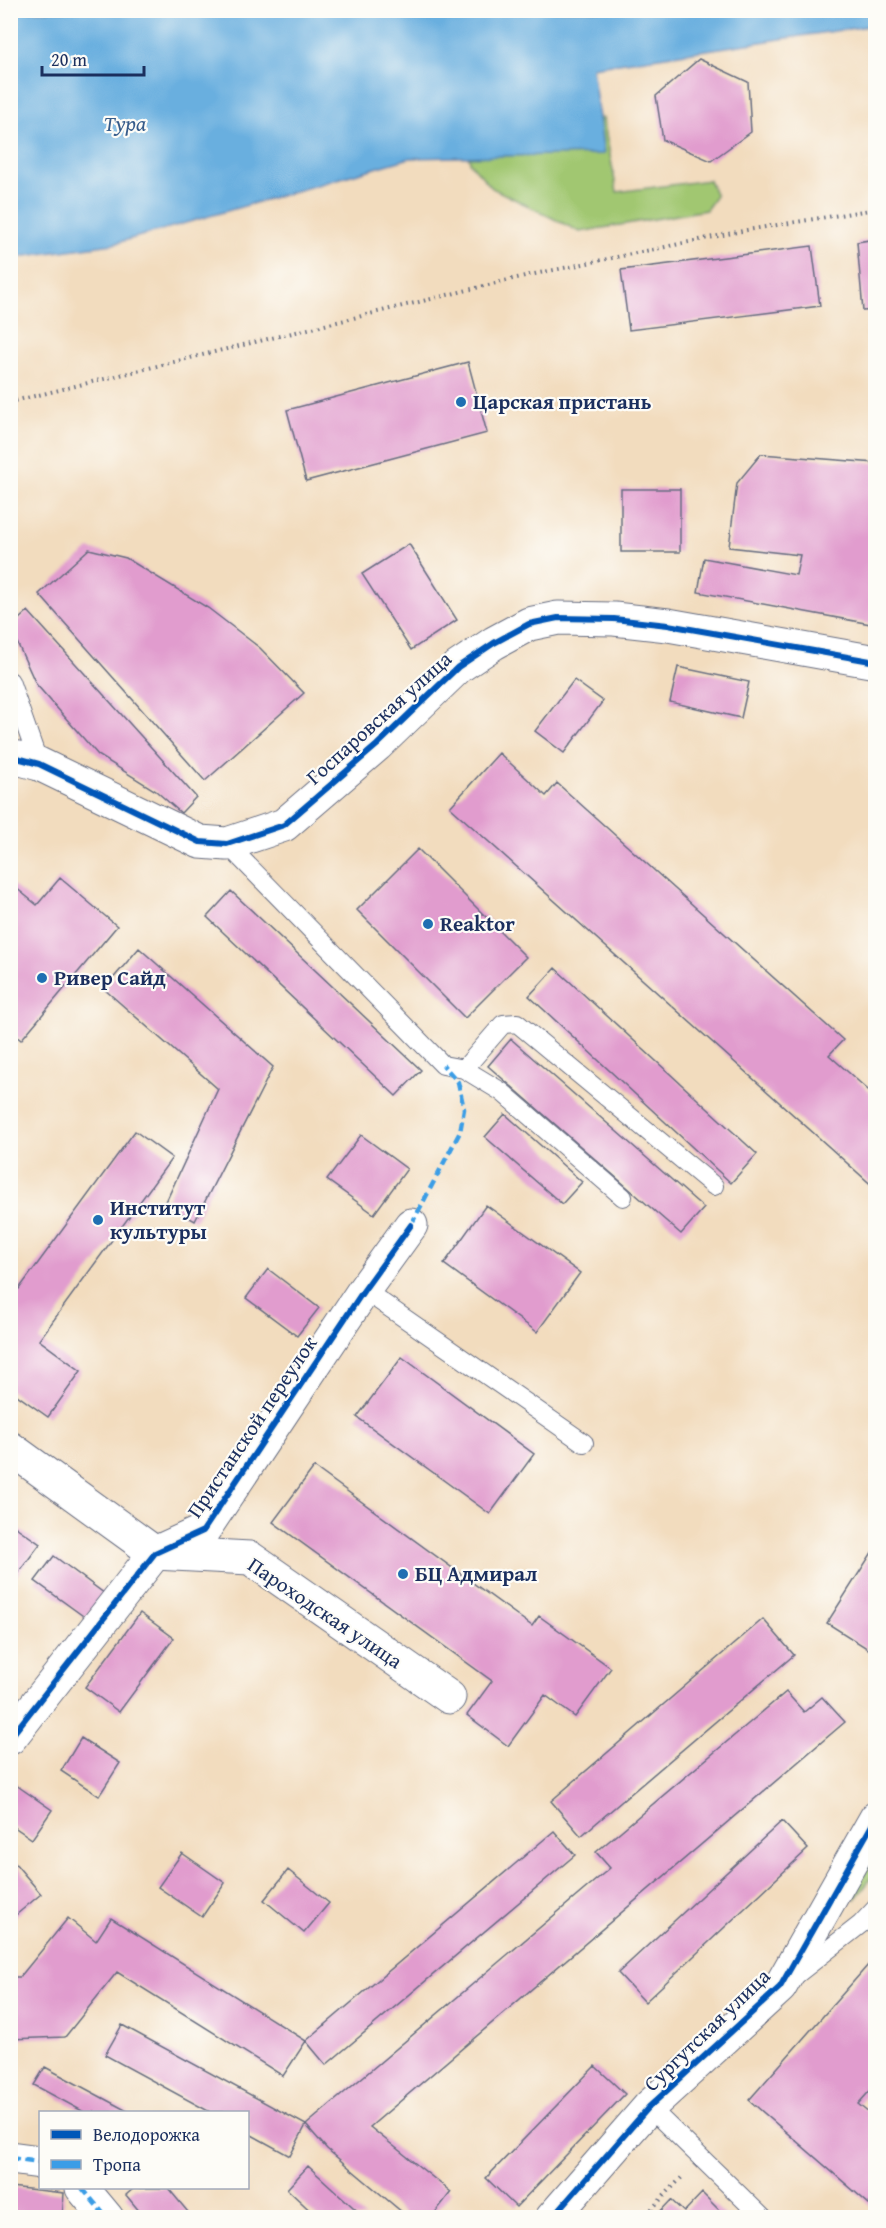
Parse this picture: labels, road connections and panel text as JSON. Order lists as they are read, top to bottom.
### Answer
{
  "streets": {
    "street": [
      "Госпаровская улица",
      "Пристанской переулок",
      "Пароходская улица",
      "Сургутская улица"
    ]
  },
  "crossings": [
    ["Пристанской переулок", "Пароходская улица"]
  ],
  "water": ["Тура"],
  "places": [
    "Царская пристань",
    "Reaktor",
    "Ривер Сайд",
    "Институт культуры",
    "БЦ Адмирал"
  ],
  "legend": ["Велодорожка", "Тропа"],
  "scale_bar": "20 m"
}
